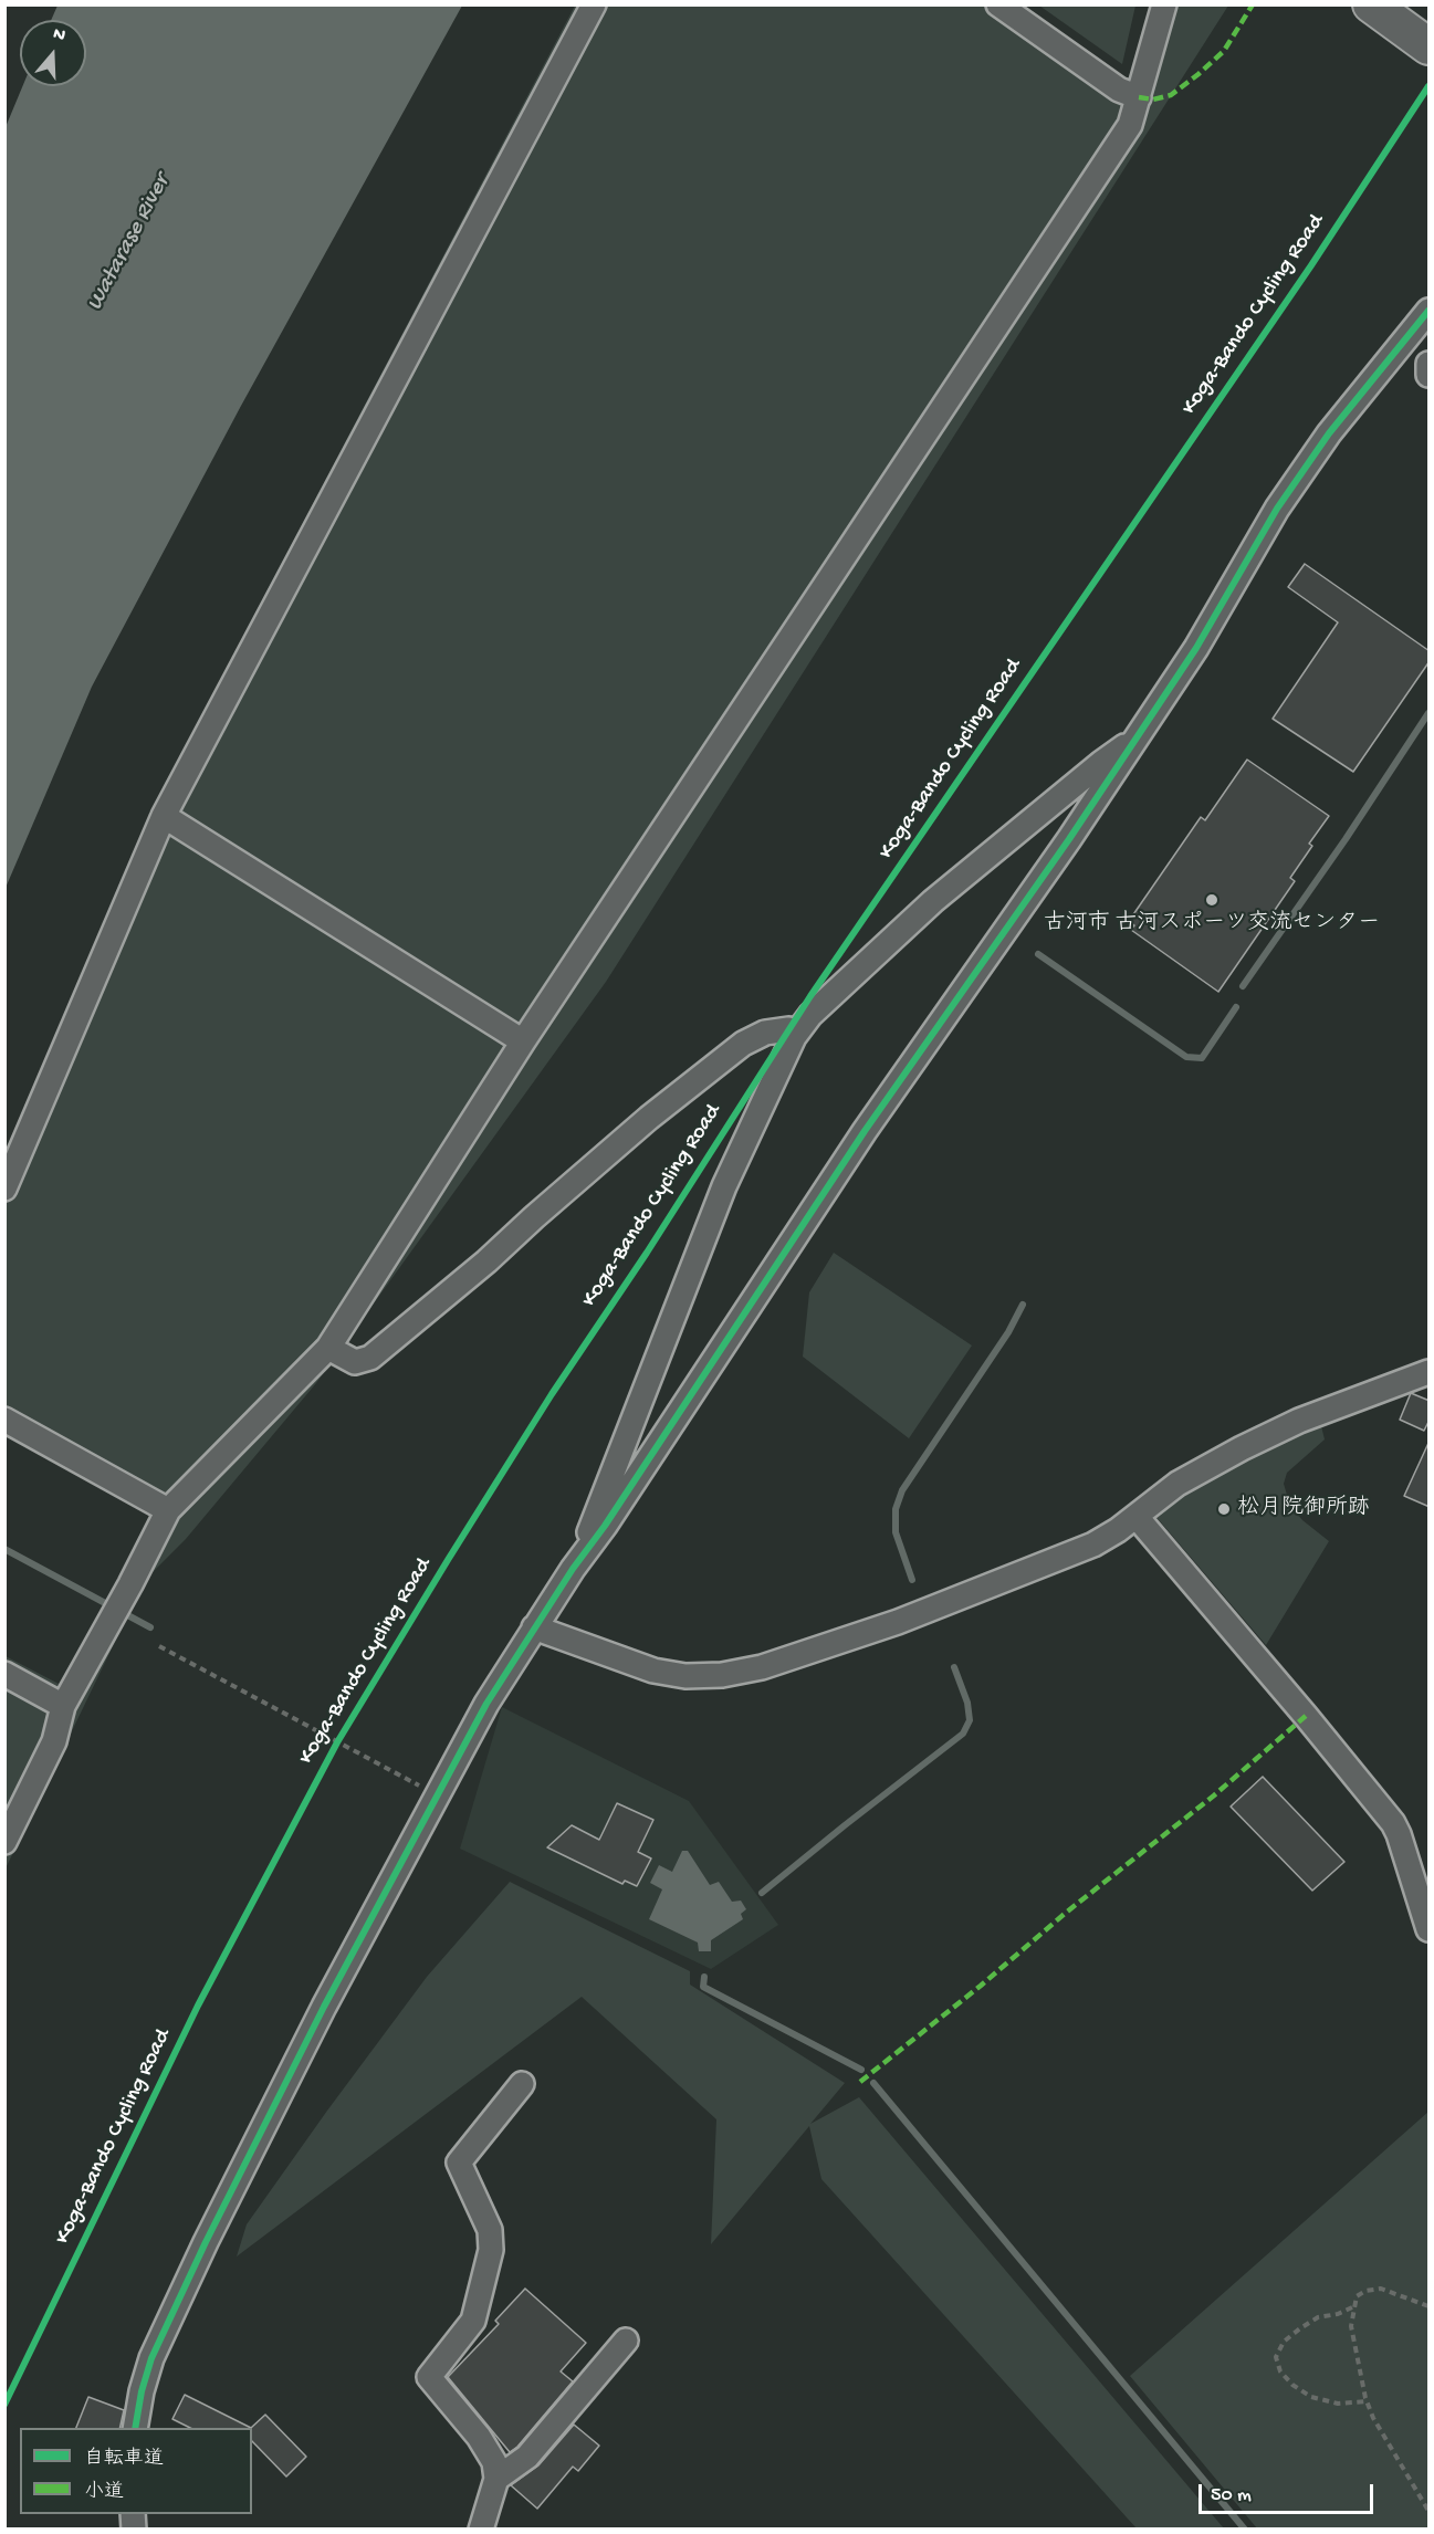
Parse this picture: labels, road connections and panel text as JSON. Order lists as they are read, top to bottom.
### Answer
{
  "streets": {
    "cycle path": ["Koga-Bando Cycling Road"]
  },
  "water": ["Watarase River"],
  "places": ["古河市 古河スポーツ交流センター", "松月院御所跡"],
  "legend": ["自転車道", "小道"],
  "scale_bar": "50 m",
  "north": "top"
}
